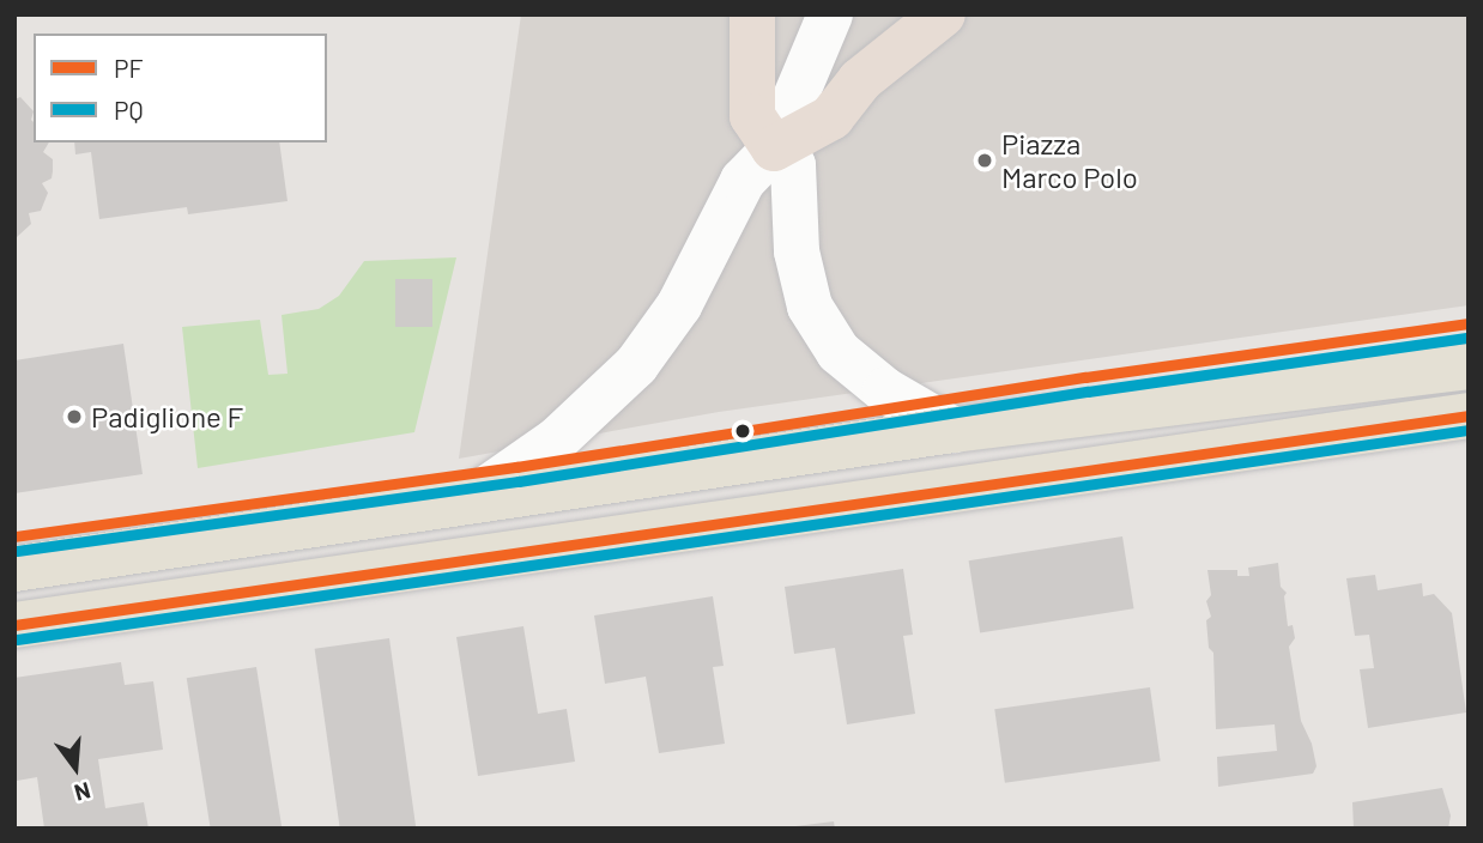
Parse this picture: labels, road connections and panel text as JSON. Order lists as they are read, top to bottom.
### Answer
{
  "places": ["Piazza Marco Polo", "Padiglione F"],
  "lines": ["transit line PF", "transit line PQ"],
  "legend": ["PF", "PQ"],
  "north": "bottom"
}
